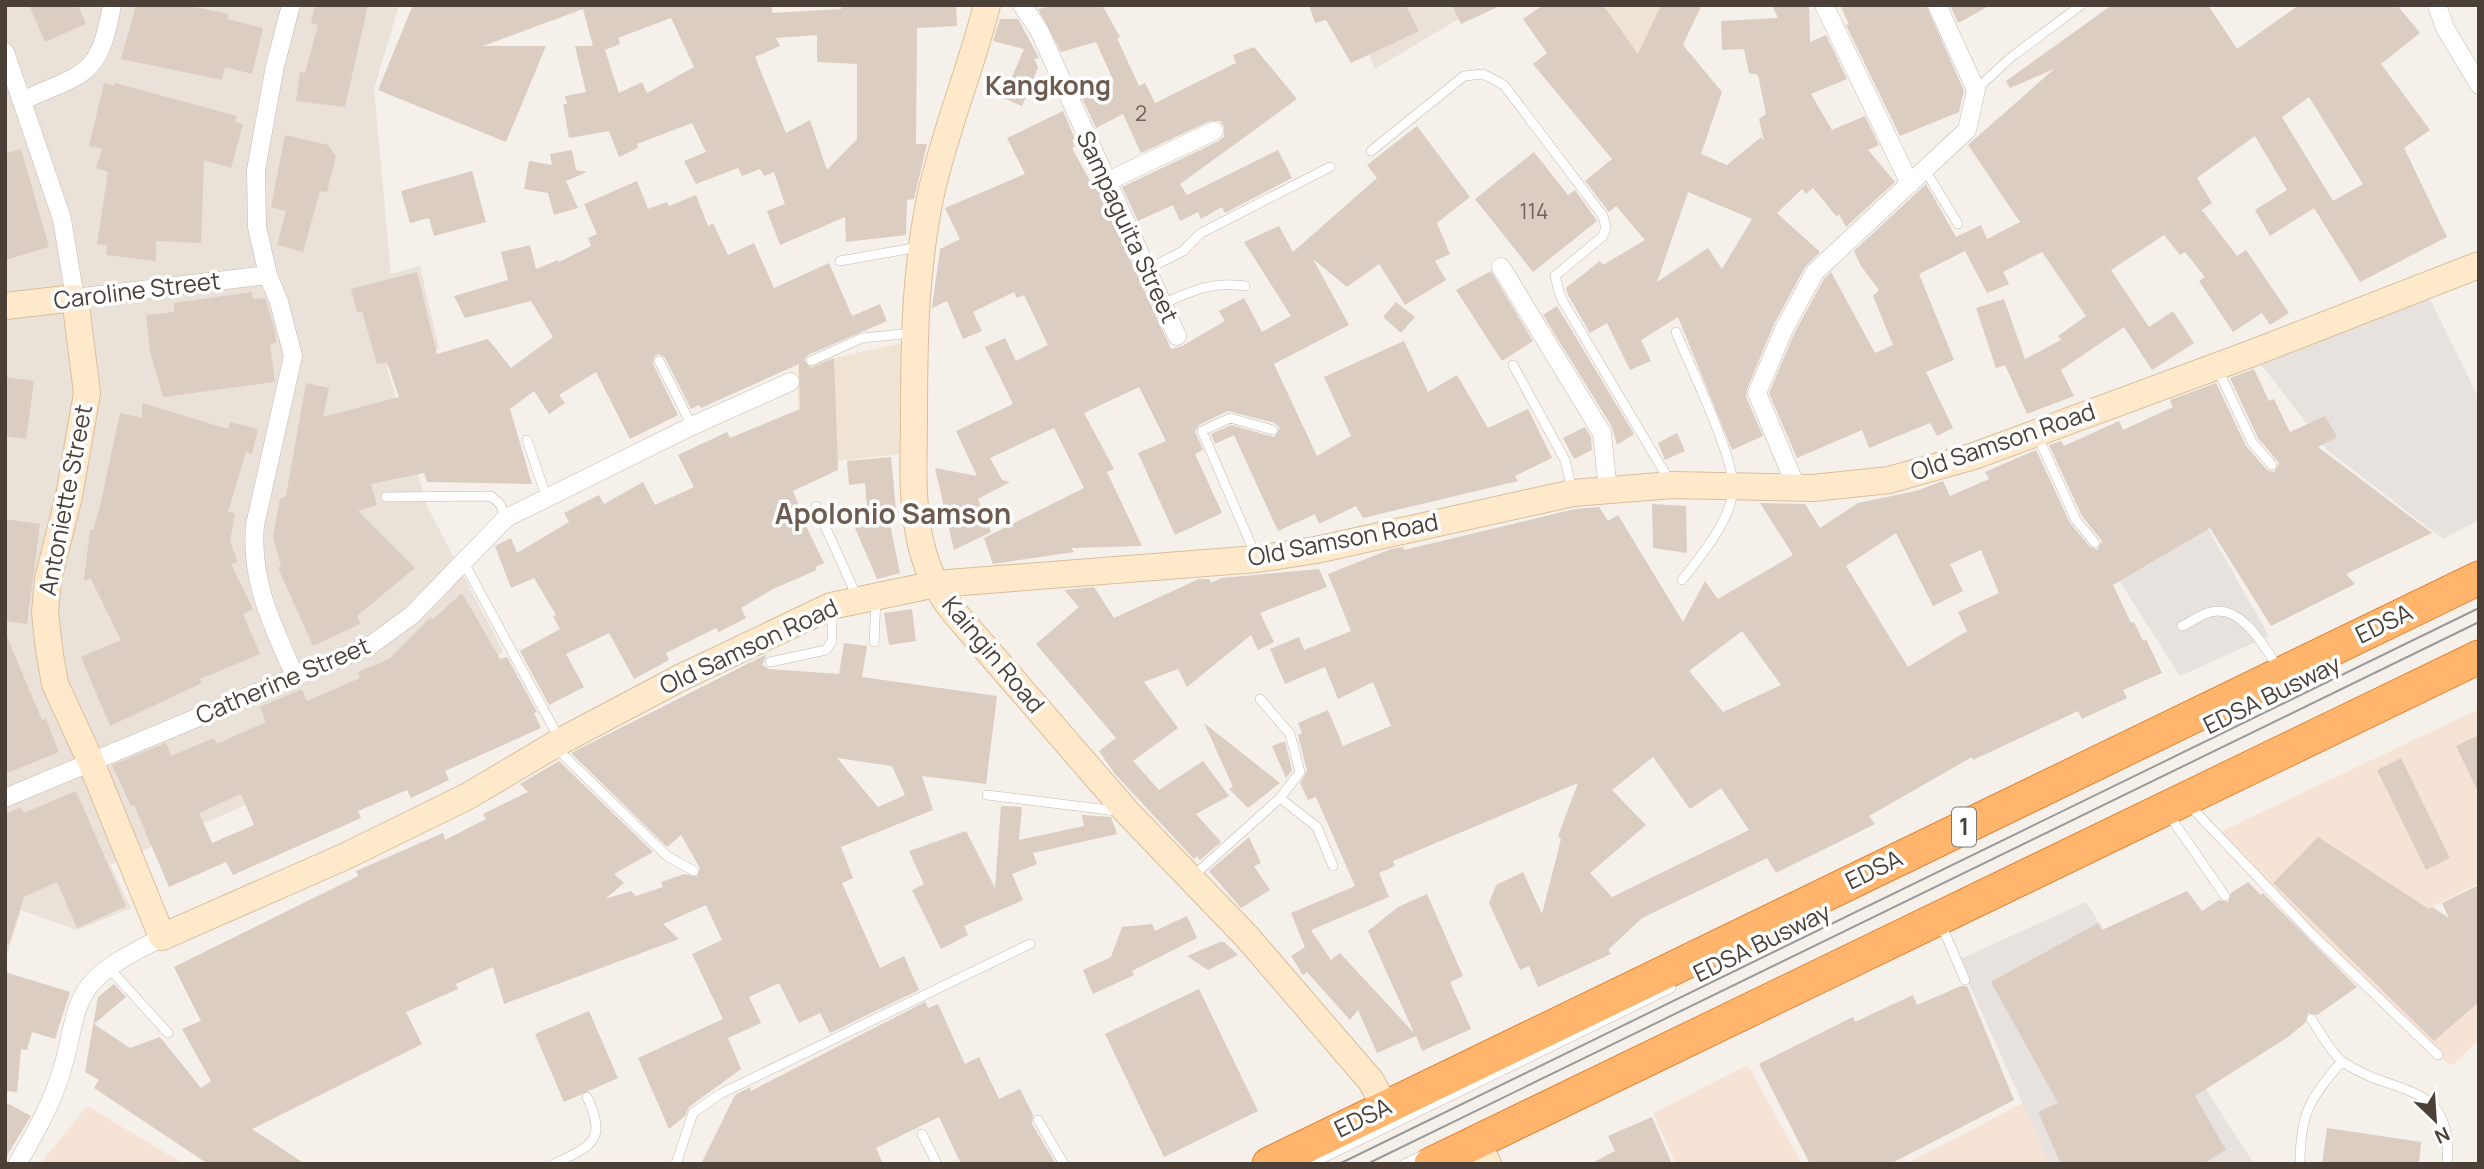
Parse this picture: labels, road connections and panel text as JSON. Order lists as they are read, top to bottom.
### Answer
{
  "streets": {
    "highway": ["EDSA", "1"],
    "street": [
      "Sampaguita Street",
      "Caroline Street",
      "Old Samson Road",
      "Antoniette Street",
      "Kaingin Road",
      "Catherine Street"
    ],
    "lane": ["EDSA Busway"]
  },
  "crossings": [
    ["Caroline Street", "Antoniette Street"],
    ["Old Samson Road", "Antoniette Street"],
    ["Old Samson Road", "Kaingin Road"],
    ["Antoniette Street", "Catherine Street"],
    ["EDSA", "Kaingin Road"]
  ],
  "districts": ["Kangkong", "Apolonio Samson"],
  "house_numbers": ["2", "114"],
  "north": "bottom right"
}
